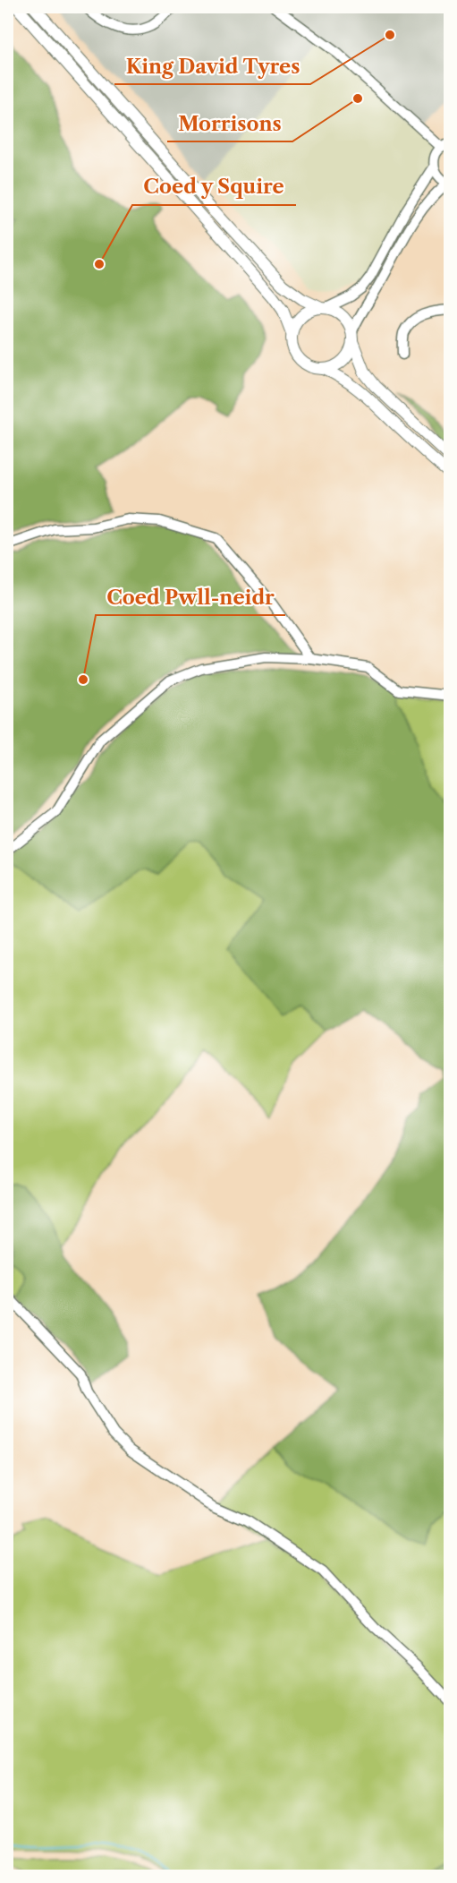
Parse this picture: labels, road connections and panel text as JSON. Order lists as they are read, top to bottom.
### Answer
{
  "places": [
    "King David Tyres",
    "Morrisons",
    "Coed y Squire",
    "Coed Pwll-neidr"
  ]
}
